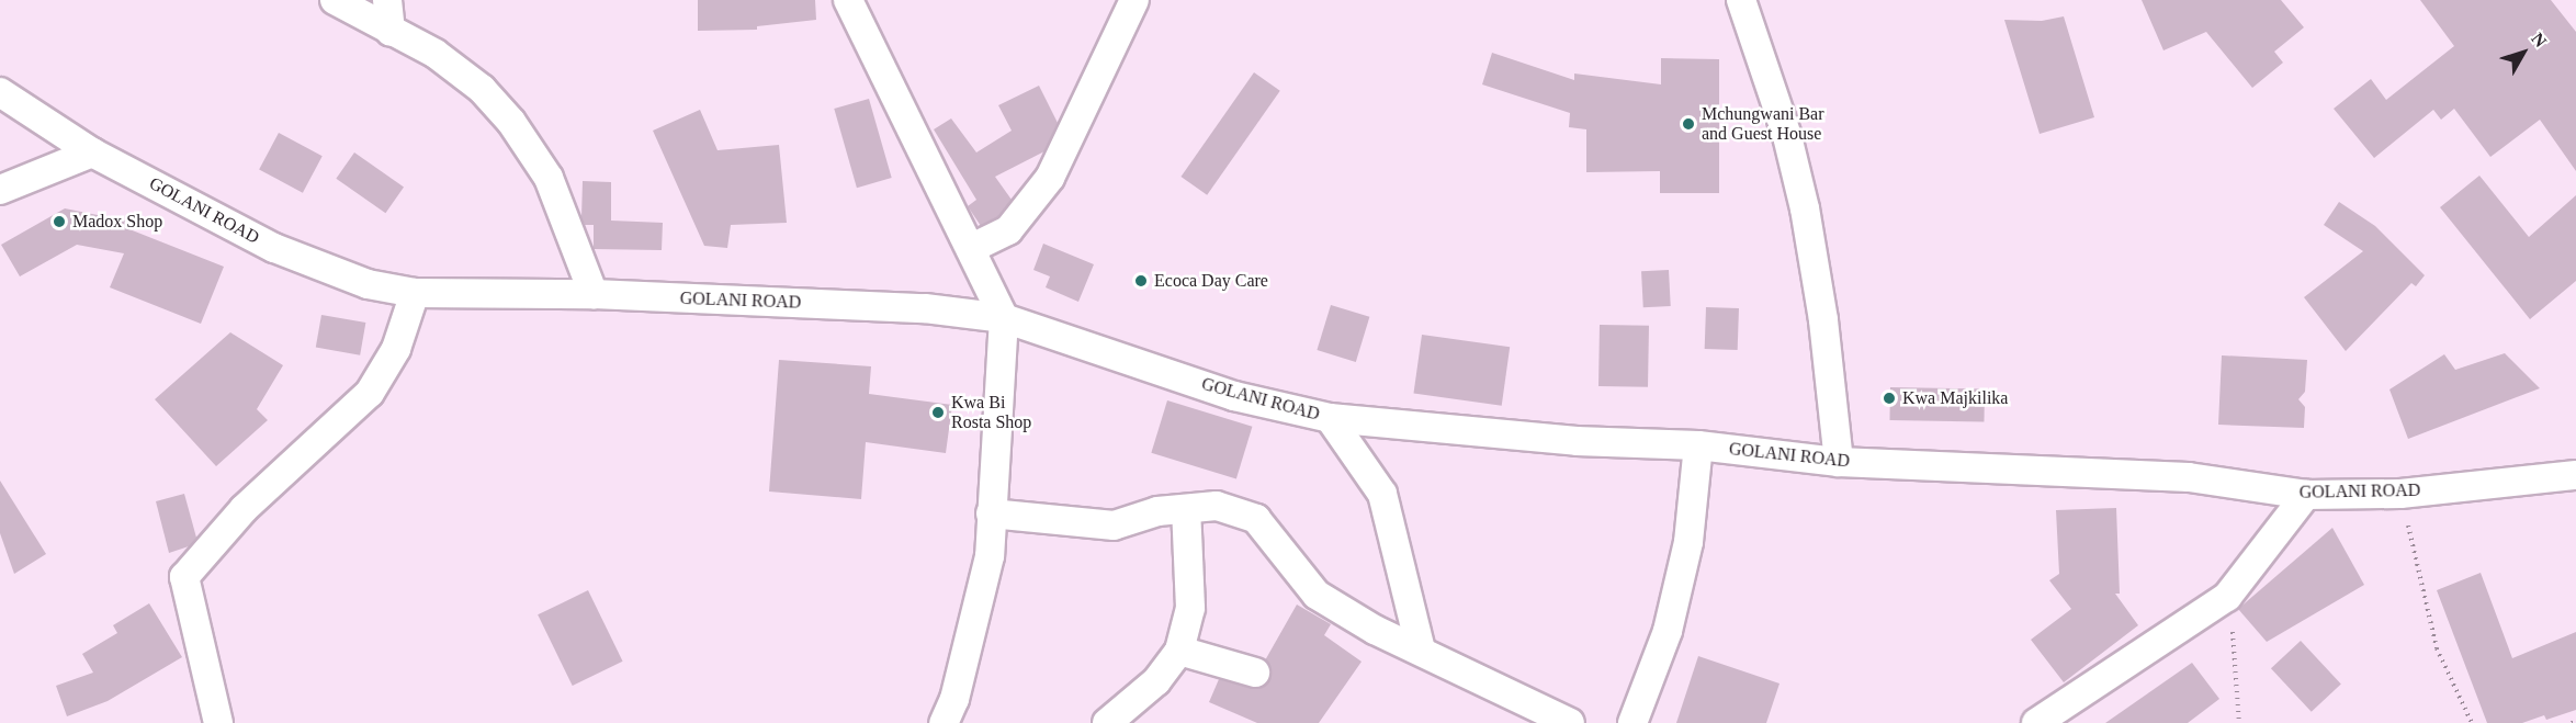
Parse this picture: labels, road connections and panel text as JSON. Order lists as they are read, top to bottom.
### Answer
{
  "streets": {
    "street": ["GOLANI ROAD"]
  },
  "places": [
    "Mchungwani Bar and Guest House",
    "Madox Shop",
    "Ecoca Day Care",
    "Kwa Majkilika",
    "Kwa Bi Rosta Shop"
  ],
  "north": "top right"
}
